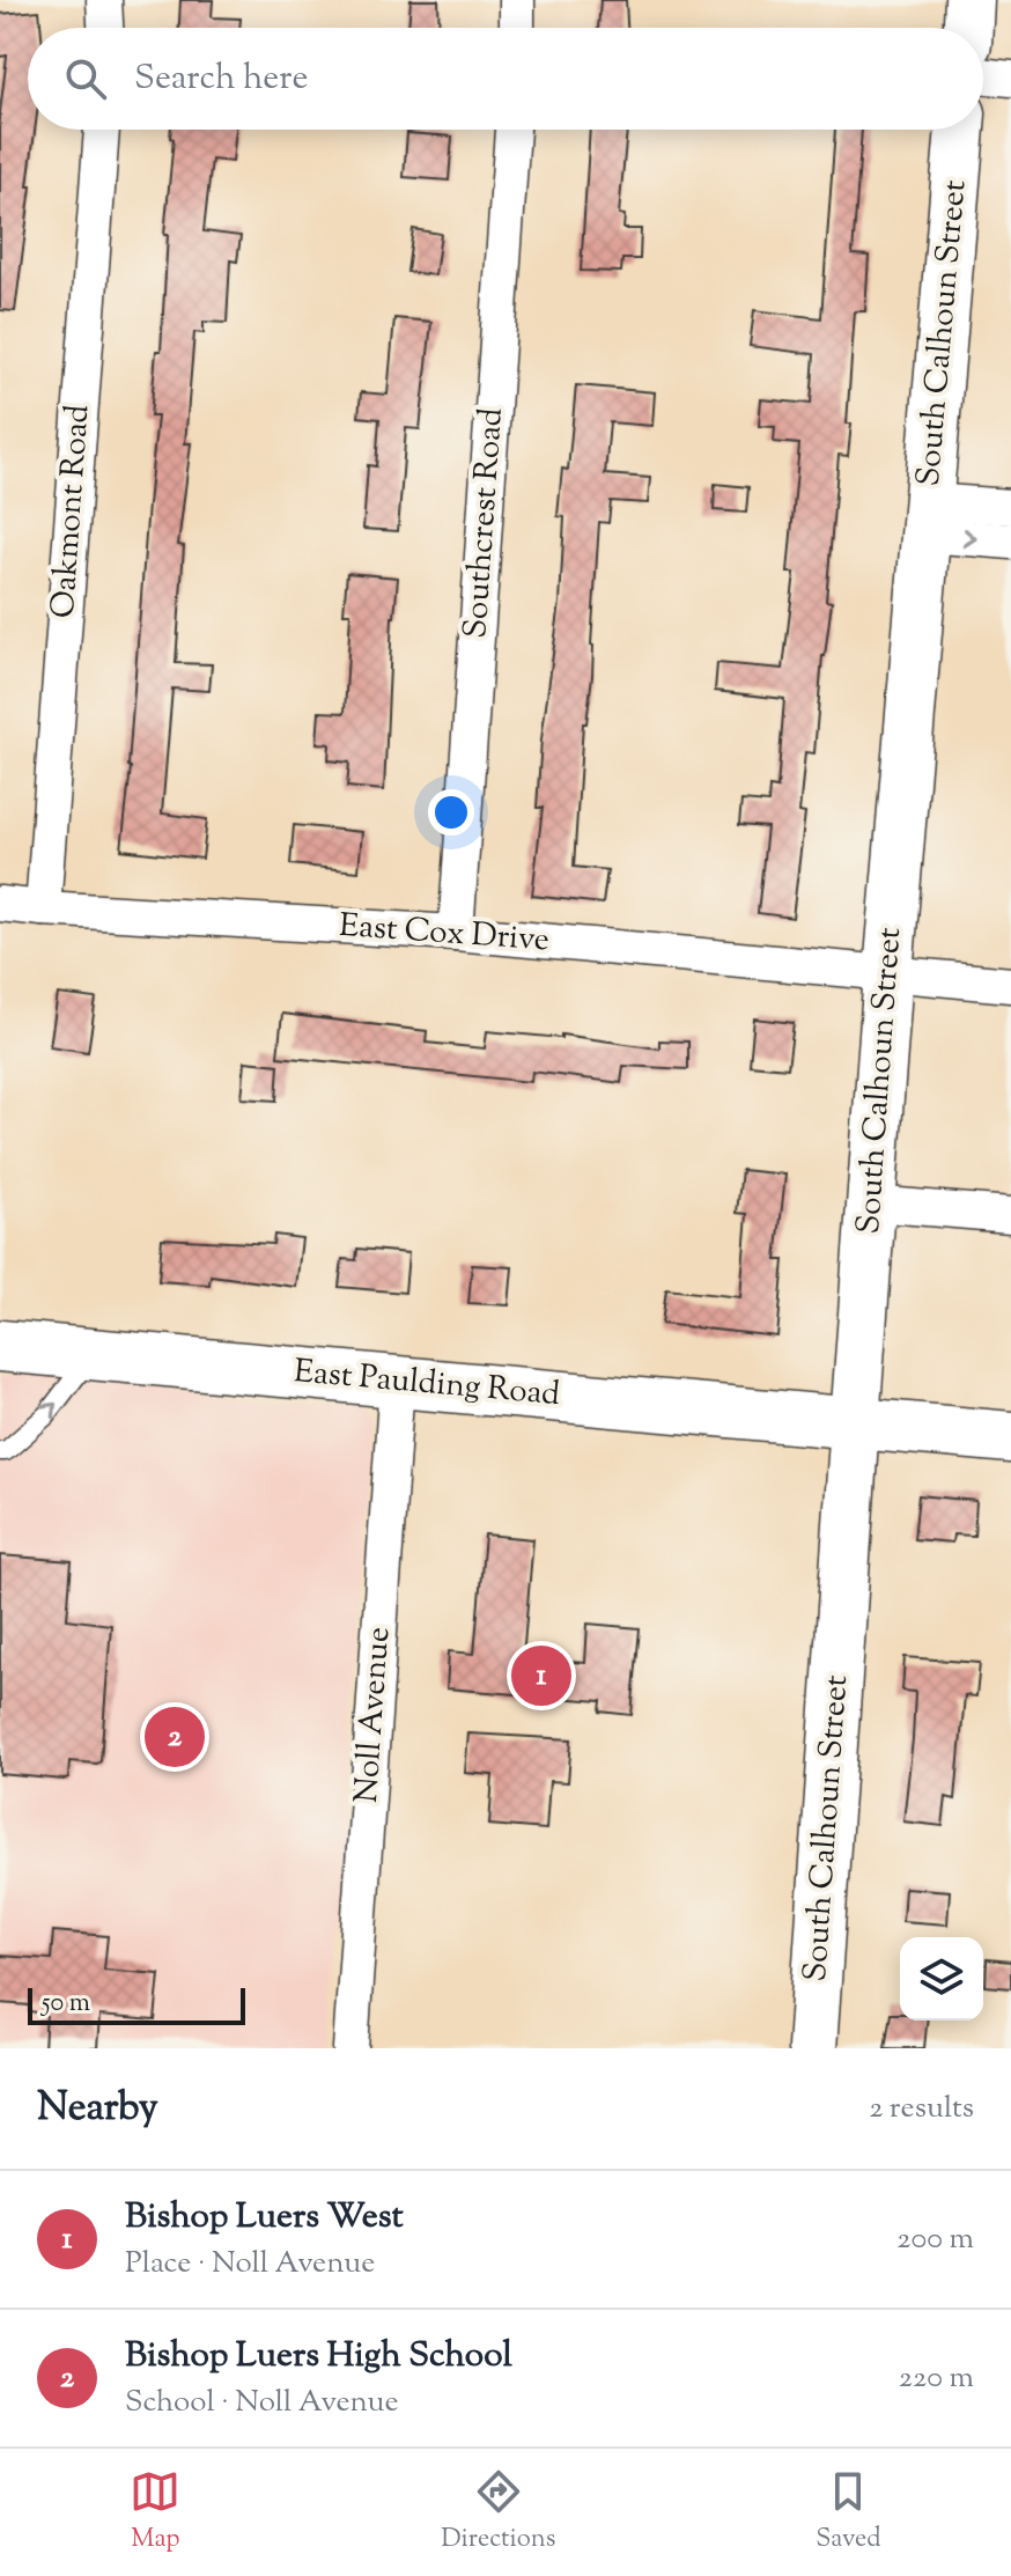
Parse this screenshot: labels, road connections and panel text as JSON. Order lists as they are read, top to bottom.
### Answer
{
  "streets": {
    "main road": ["East Paulding Road"],
    "street": [
      "South Calhoun Street",
      "Oakmont Road",
      "Southcrest Road",
      "East Cox Drive",
      "Noll Avenue"
    ]
  },
  "crossings": [
    ["South Calhoun Street", "East Cox Drive"],
    ["South Calhoun Street", "East Paulding Road"],
    ["Oakmont Road", "East Cox Drive"],
    ["Southcrest Road", "East Cox Drive"],
    ["East Paulding Road", "Noll Avenue"]
  ],
  "scale_bar": "50 m",
  "page": {
    "search": "Search here",
    "pins": ["1", "2"],
    "scale": "50 m",
    "heading": ["Nearby", "2 results"],
    "list": [
      {
        "mark": "1",
        "name": "Bishop Luers West",
        "note": "Place · Noll Avenue",
        "value": "200 m"
      },
      {
        "mark": "2",
        "name": "Bishop Luers High School",
        "note": "School · Noll Avenue",
        "value": "220 m"
      }
    ],
    "nav": ["Map", "Directions", "Saved"]
  }
}
